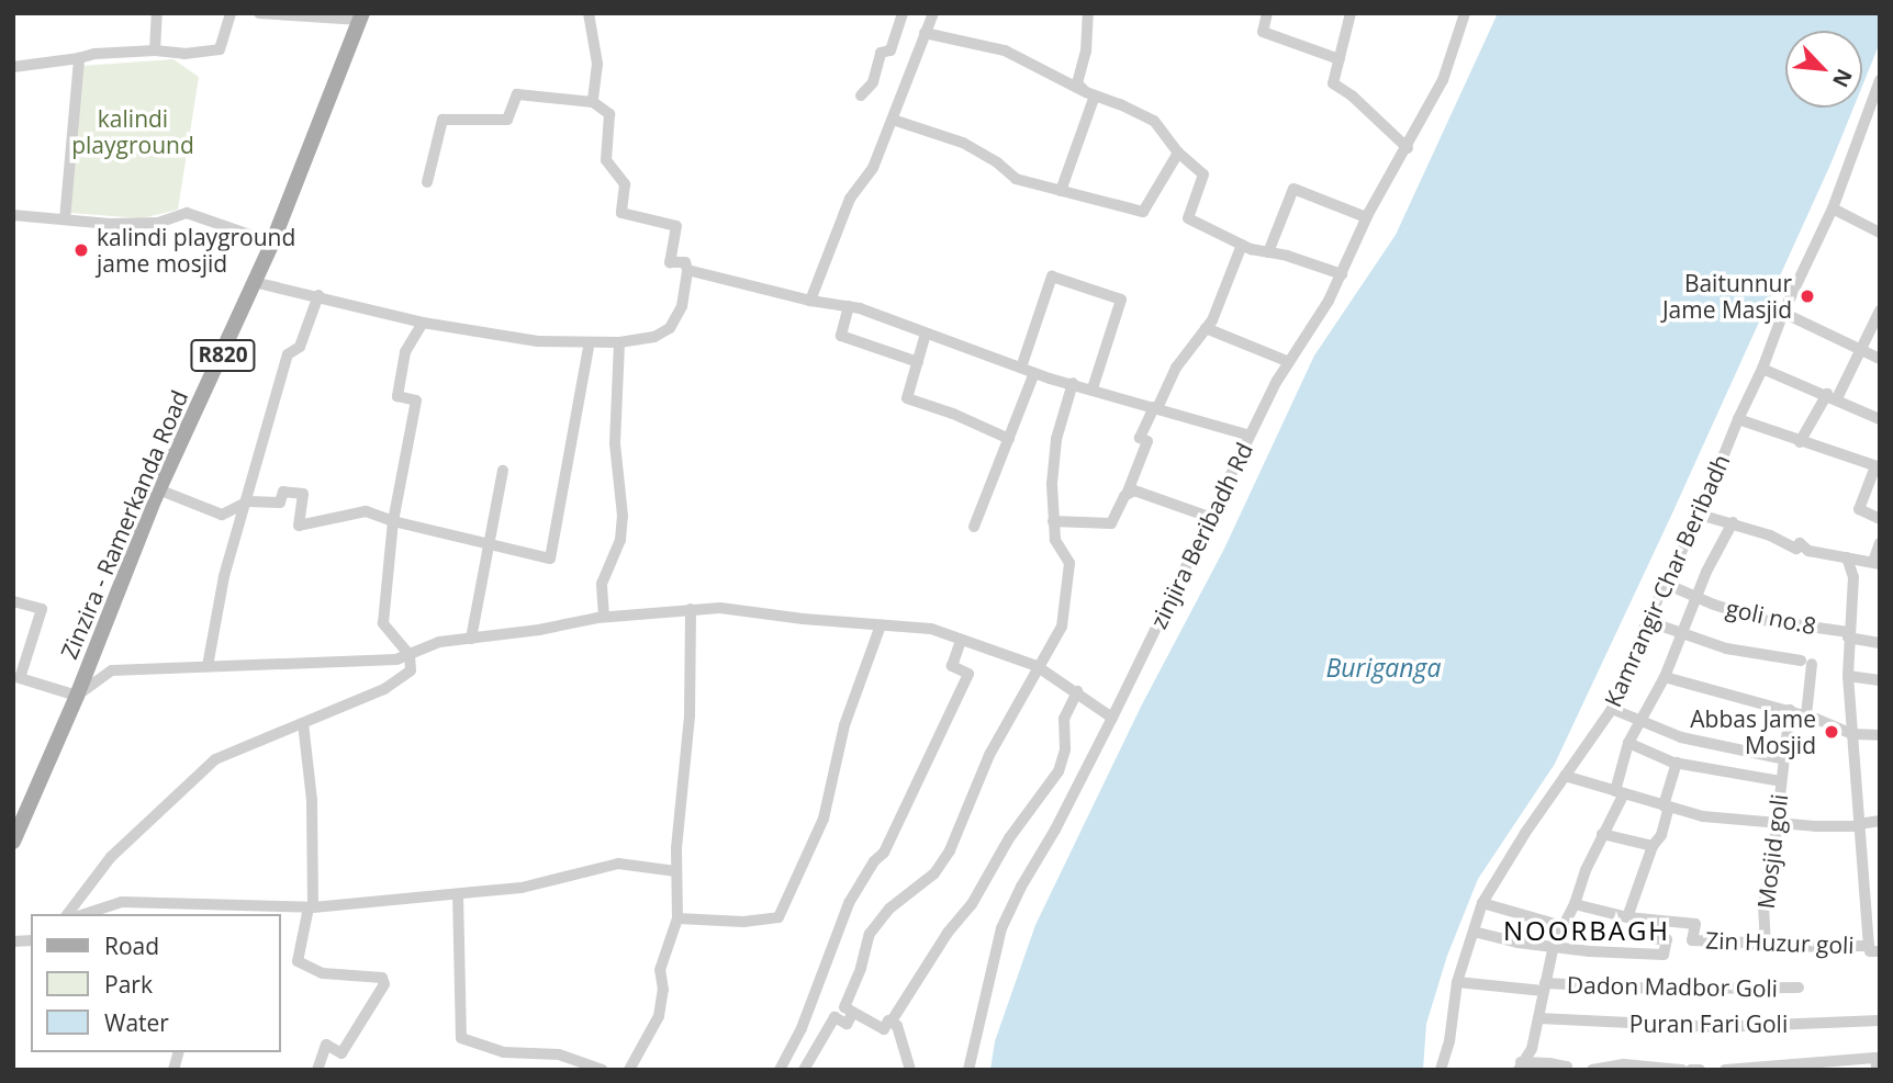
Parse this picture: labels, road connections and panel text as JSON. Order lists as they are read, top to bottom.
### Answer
{
  "streets": {
    "main road": ["R820", "Zinzira - Ramerkanda Road"],
    "street": [
      "zinjira Beribadh Rd",
      "Kamrangir Char Beribadh",
      "goli no.8",
      "Mosjid goli",
      "Zin Huzur goli",
      "Dadon Madbor Goli",
      "Puran Fari Goli"
    ]
  },
  "crossings": [
    ["Kamrangir Char Beribadh", "goli no.8"],
    ["Kamrangir Char Beribadh", "Dadon Madbor Goli"],
    ["Mosjid goli", "Zin Huzur goli"]
  ],
  "districts": ["NOORBAGH"],
  "water": ["Buriganga"],
  "parks": ["kalindi playground"],
  "places": ["kalindi playground jame mosjid", "Baitunnur Jame Masjid", "Abbas Jame Mosjid"],
  "legend": ["Road", "Park", "Water"],
  "north": "bottom right"
}
